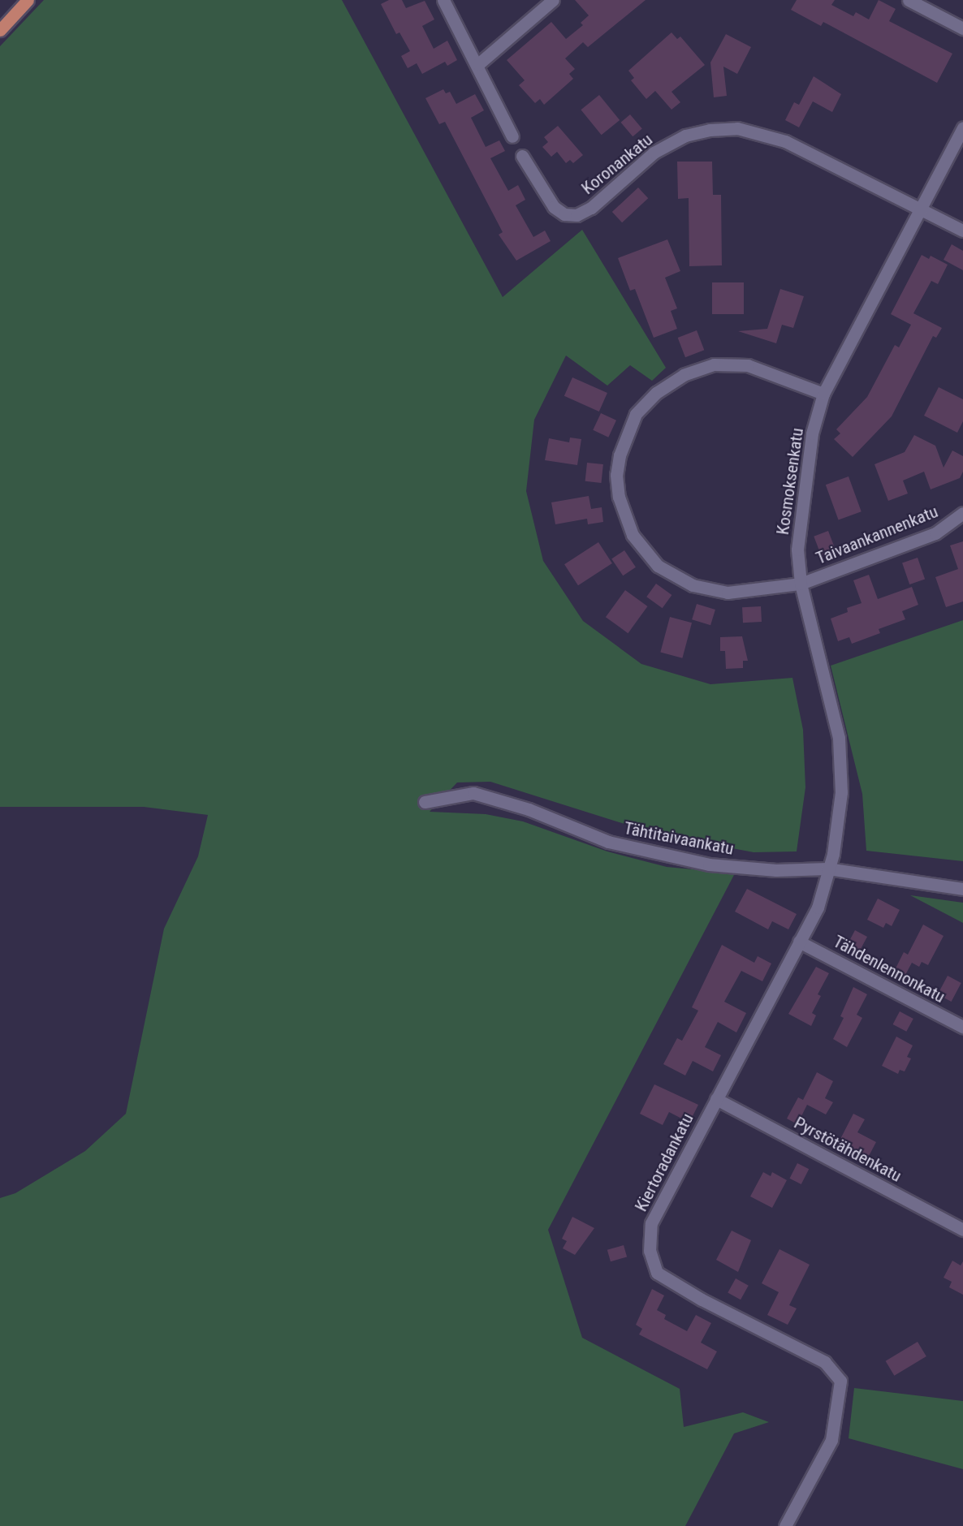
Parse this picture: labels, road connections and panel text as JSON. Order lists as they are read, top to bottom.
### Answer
{
  "streets": {
    "street": [
      "Koronankatu",
      "Kosmoksenkatu",
      "Taivaankannenkatu",
      "Tähtitaivaankatu",
      "Tähdenlennonkatu",
      "Pyrstötähdenkatu",
      "Kiertoradankatu"
    ]
  },
  "crossings": [
    ["Koronankatu", "Kosmoksenkatu"],
    ["Kosmoksenkatu", "Taivaankannenkatu"],
    ["Kosmoksenkatu", "Tähtitaivaankatu"],
    ["Kosmoksenkatu", "Kiertoradankatu"],
    ["Tähtitaivaankatu", "Kiertoradankatu"],
    ["Tähdenlennonkatu", "Kiertoradankatu"],
    ["Pyrstötähdenkatu", "Kiertoradankatu"]
  ]
}
